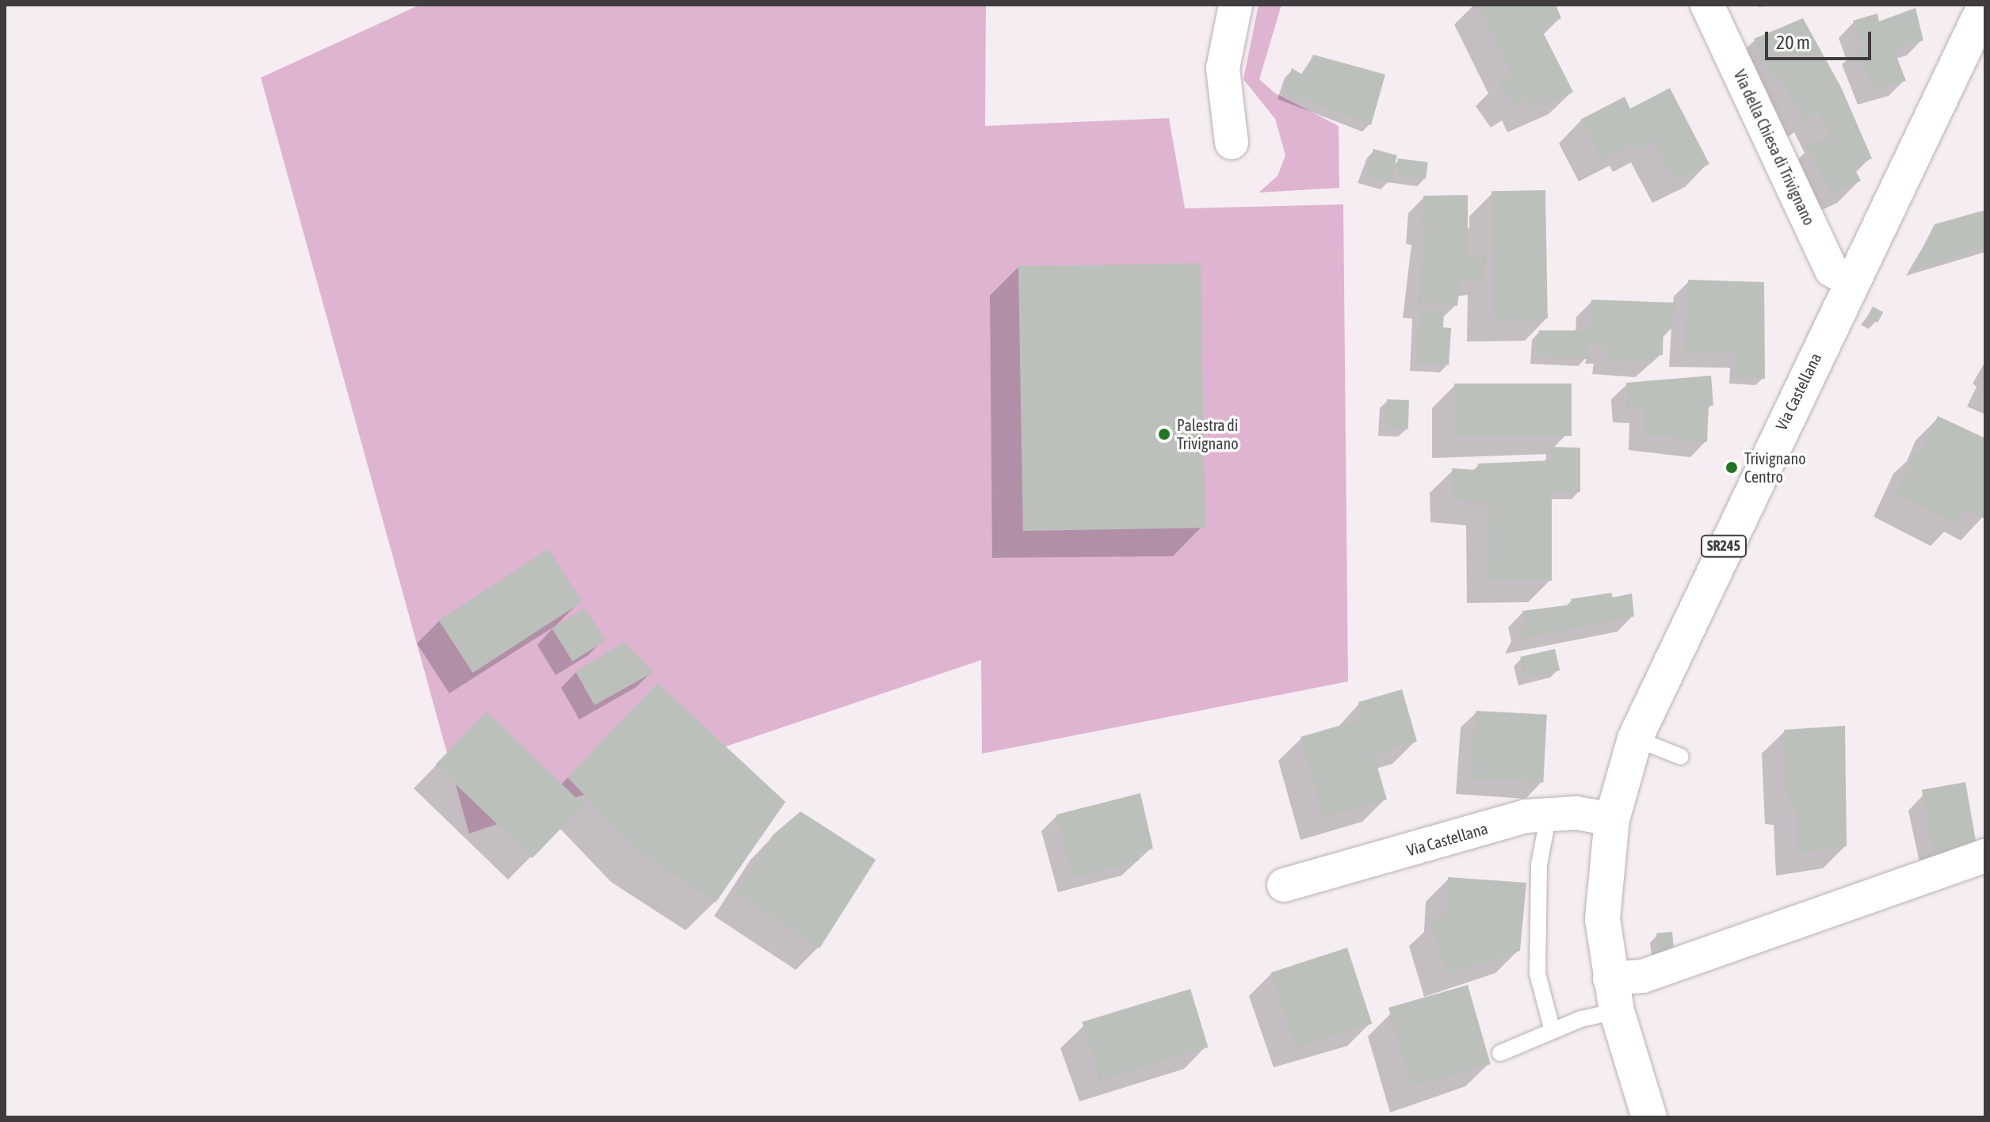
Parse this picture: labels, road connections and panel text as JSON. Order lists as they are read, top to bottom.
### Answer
{
  "streets": {
    "main road": ["Via Castellana", "SR245"],
    "street": ["Via della Chiesa di Trivignano"]
  },
  "crossings": [
    ["Via della Chiesa di Trivignano", "Via Castellana"]
  ],
  "places": ["Palestra di Trivignano", "Trivignano Centro"],
  "scale_bar": "20 m"
}
